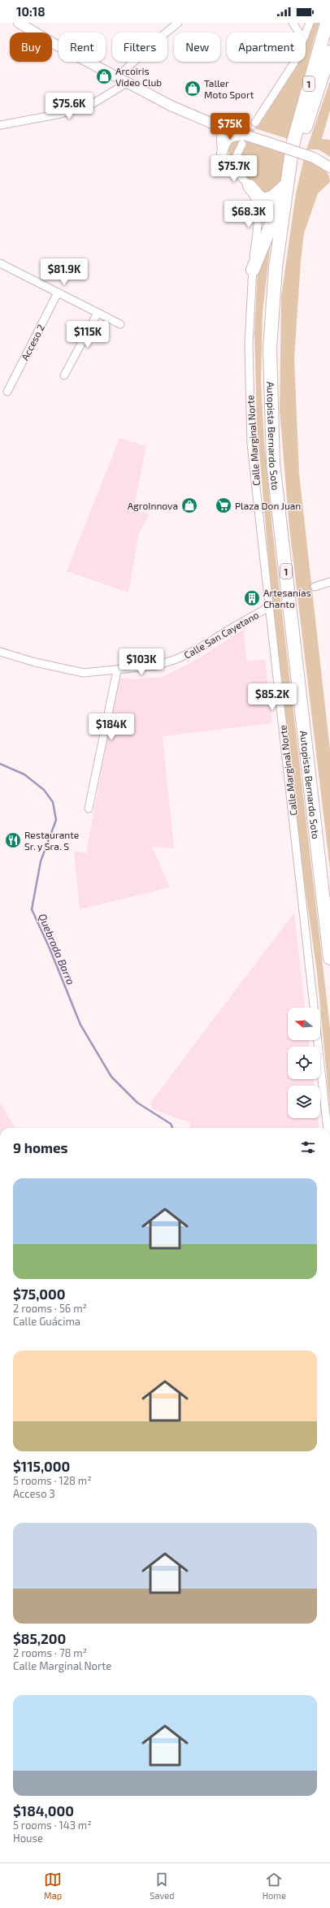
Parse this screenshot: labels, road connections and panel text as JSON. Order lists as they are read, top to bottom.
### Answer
{
  "streets": {
    "highway": ["1", "Autopista Bernardo Soto"],
    "street": ["Acceso 2", "Calle Marginal Norte", "Calle San Cayetano"]
  },
  "crossings": [
    ["Calle Marginal Norte", "Calle San Cayetano"]
  ],
  "water": ["Quebrada Barro"],
  "places": {
    "shop": ["Arcoiris Video Club", "Taller Moto Sport", "AgroInnova"],
    "supermarket": ["Plaza Don Juan"],
    "building": ["Artesanías Chanto"],
    "restaurant": ["Restaurante Sr. y Sra. S"]
  },
  "north": "left",
  "page": {
    "status": "10:18",
    "chip": [
      "Buy",
      "Rent",
      "Filters",
      "New",
      "Apartment"
    ],
    "price": [
      "$75.6K",
      "$75K",
      "$75.7K",
      "$68.3K",
      "$81.9K",
      "$115K",
      "$103K",
      "$85.2K",
      "$184K"
    ],
    "heading": "9 homes",
    "list": [
      {
        "name": "$75,000",
        "note": "2 rooms · 56 m² · Calle Guácima"
      },
      {
        "name": "$115,000",
        "note": "5 rooms · 128 m² · Acceso 3"
      },
      {
        "name": "$85,200",
        "note": "2 rooms · 78 m² · Calle Marginal Norte"
      },
      {
        "name": "$184,000",
        "note": "5 rooms · 143 m² · House"
      }
    ],
    "tabs": ["Map", "Saved", "Home"]
  }
}
